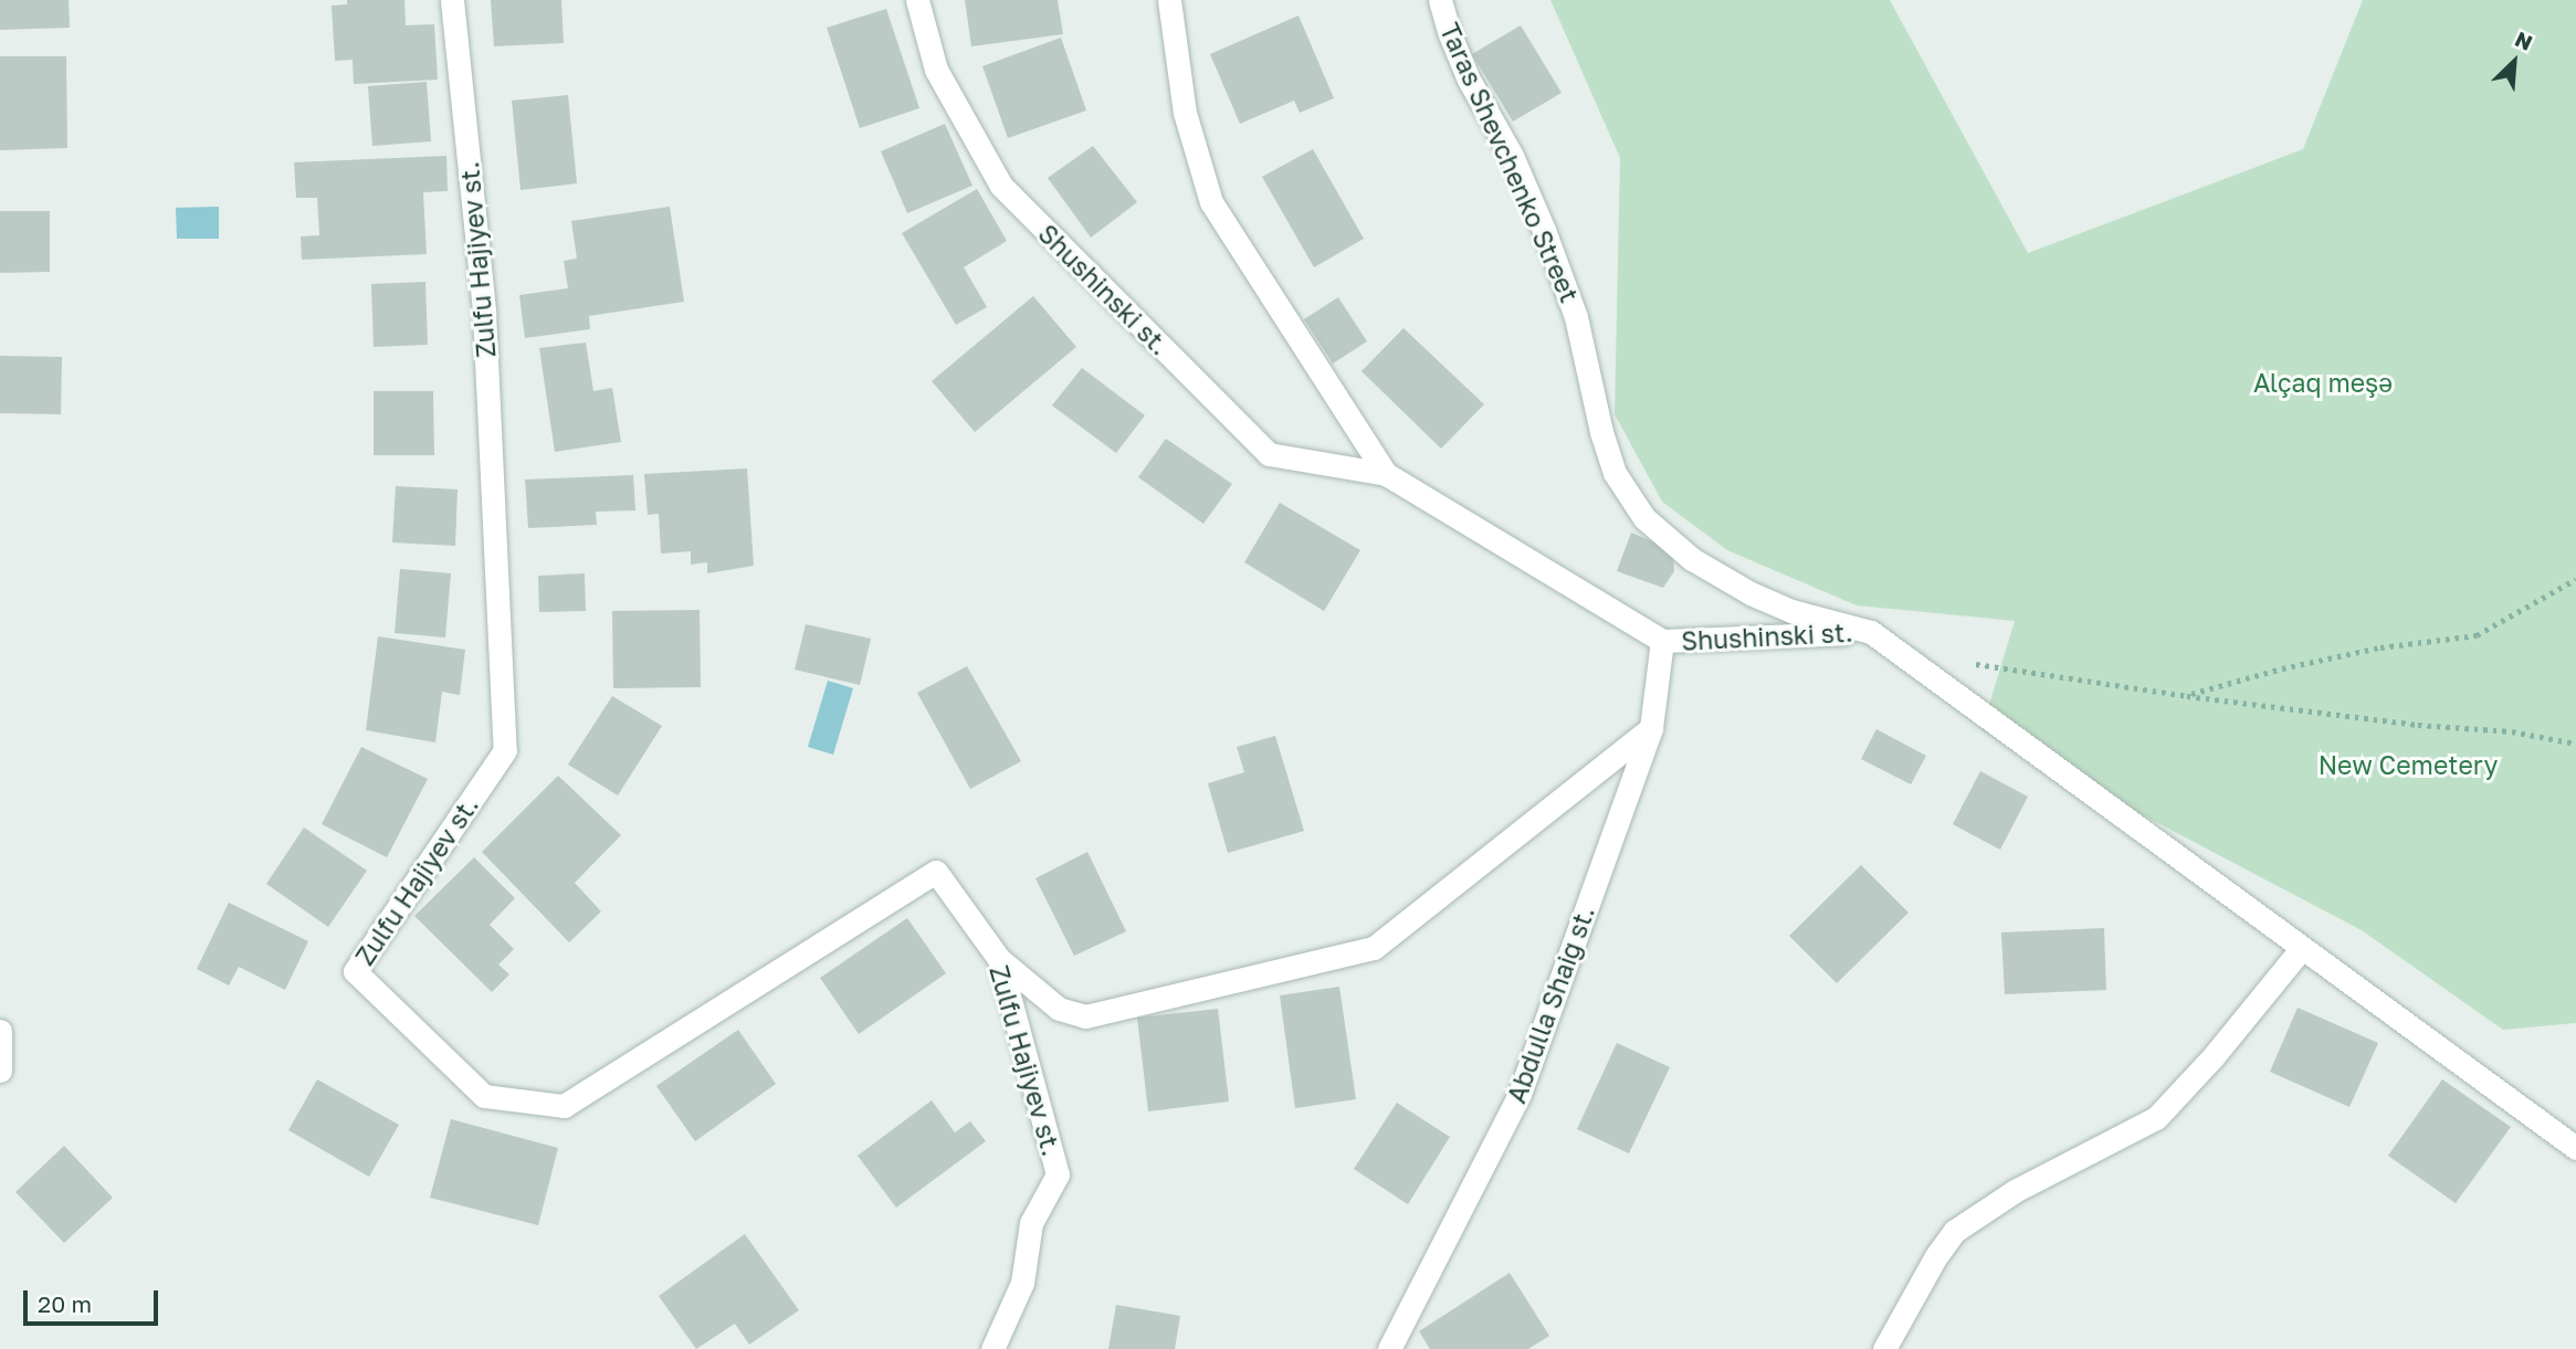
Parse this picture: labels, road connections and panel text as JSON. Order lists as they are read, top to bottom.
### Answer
{
  "streets": {
    "street": [
      "Taras Shevchenko Street",
      "Zulfu Hajiyev st.",
      "Shushinski st.",
      "Abdulla Shaig st."
    ]
  },
  "crossings": [
    ["Taras Shevchenko Street", "Shushinski st."],
    ["Shushinski st.", "Abdulla Shaig st."]
  ],
  "parks": ["Alçaq meşə", "New Cemetery"],
  "scale_bar": "20 m",
  "north": "top right"
}
